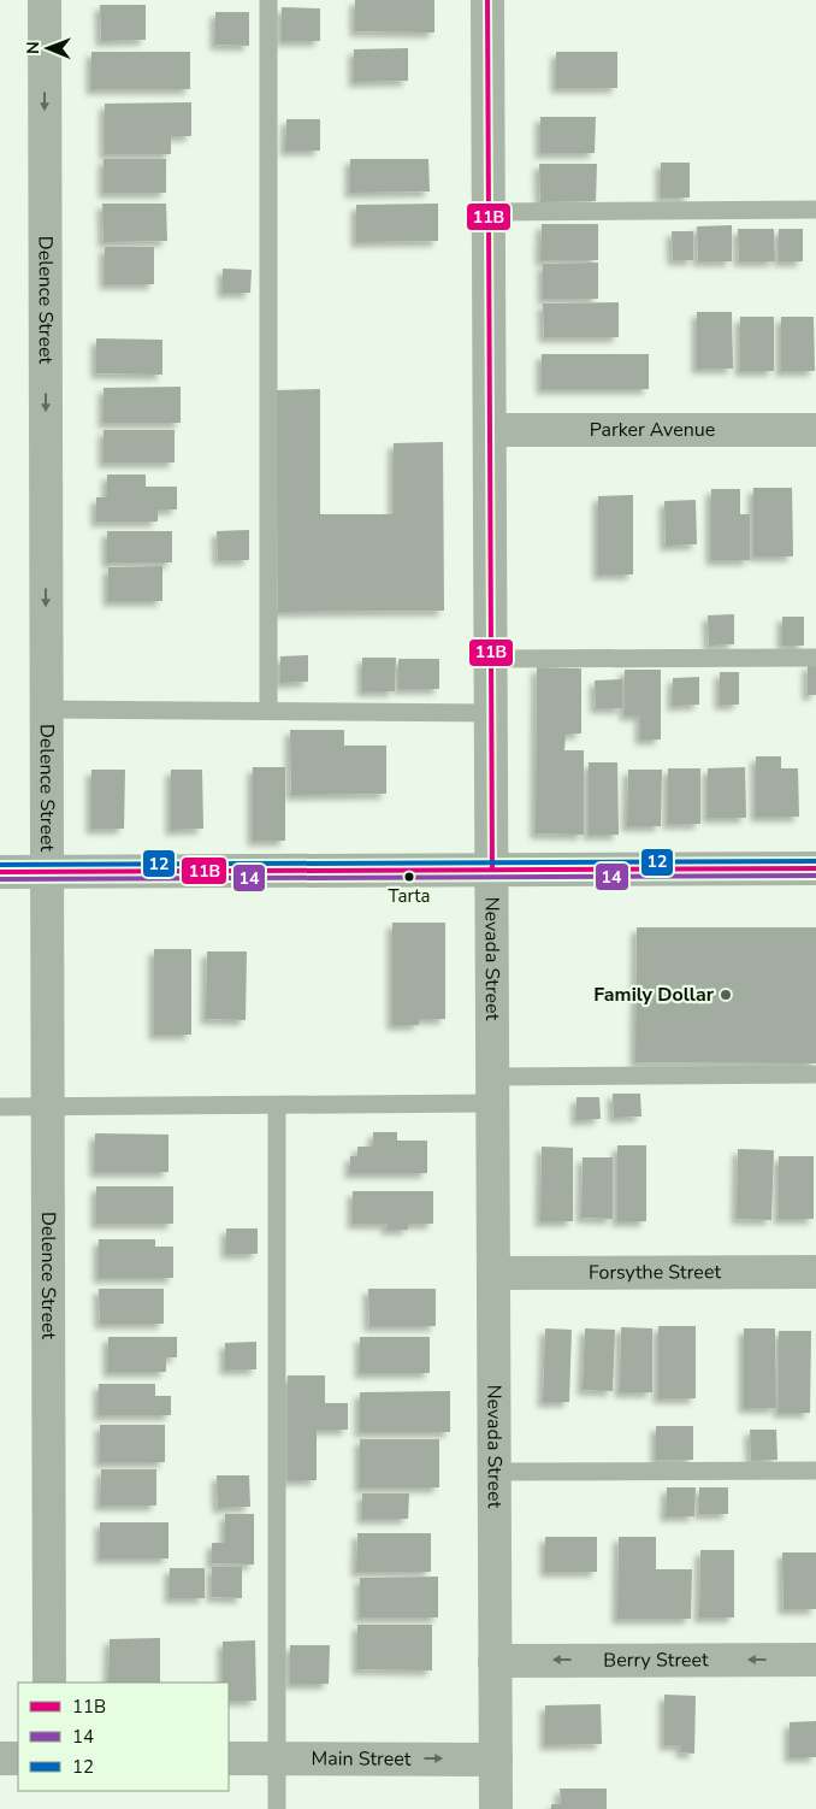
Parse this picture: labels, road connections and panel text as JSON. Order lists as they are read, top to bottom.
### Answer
{
  "streets": {
    "street": [
      "Delence Street",
      "Parker Avenue",
      "Nevada Street",
      "Forsythe Street",
      "Berry Street",
      "Main Street"
    ]
  },
  "crossings": [
    ["Parker Avenue", "Nevada Street"],
    ["Nevada Street", "Forsythe Street"],
    ["Nevada Street", "Berry Street"],
    ["Nevada Street", "Main Street"]
  ],
  "one_way": ["Delence Street", "Berry Street", "Main Street"],
  "places": ["Tarta", "Family Dollar"],
  "lines": ["transit line 11B", "transit line 12", "transit line 14"],
  "legend": ["11B", "14", "12"],
  "north": "left"
}
